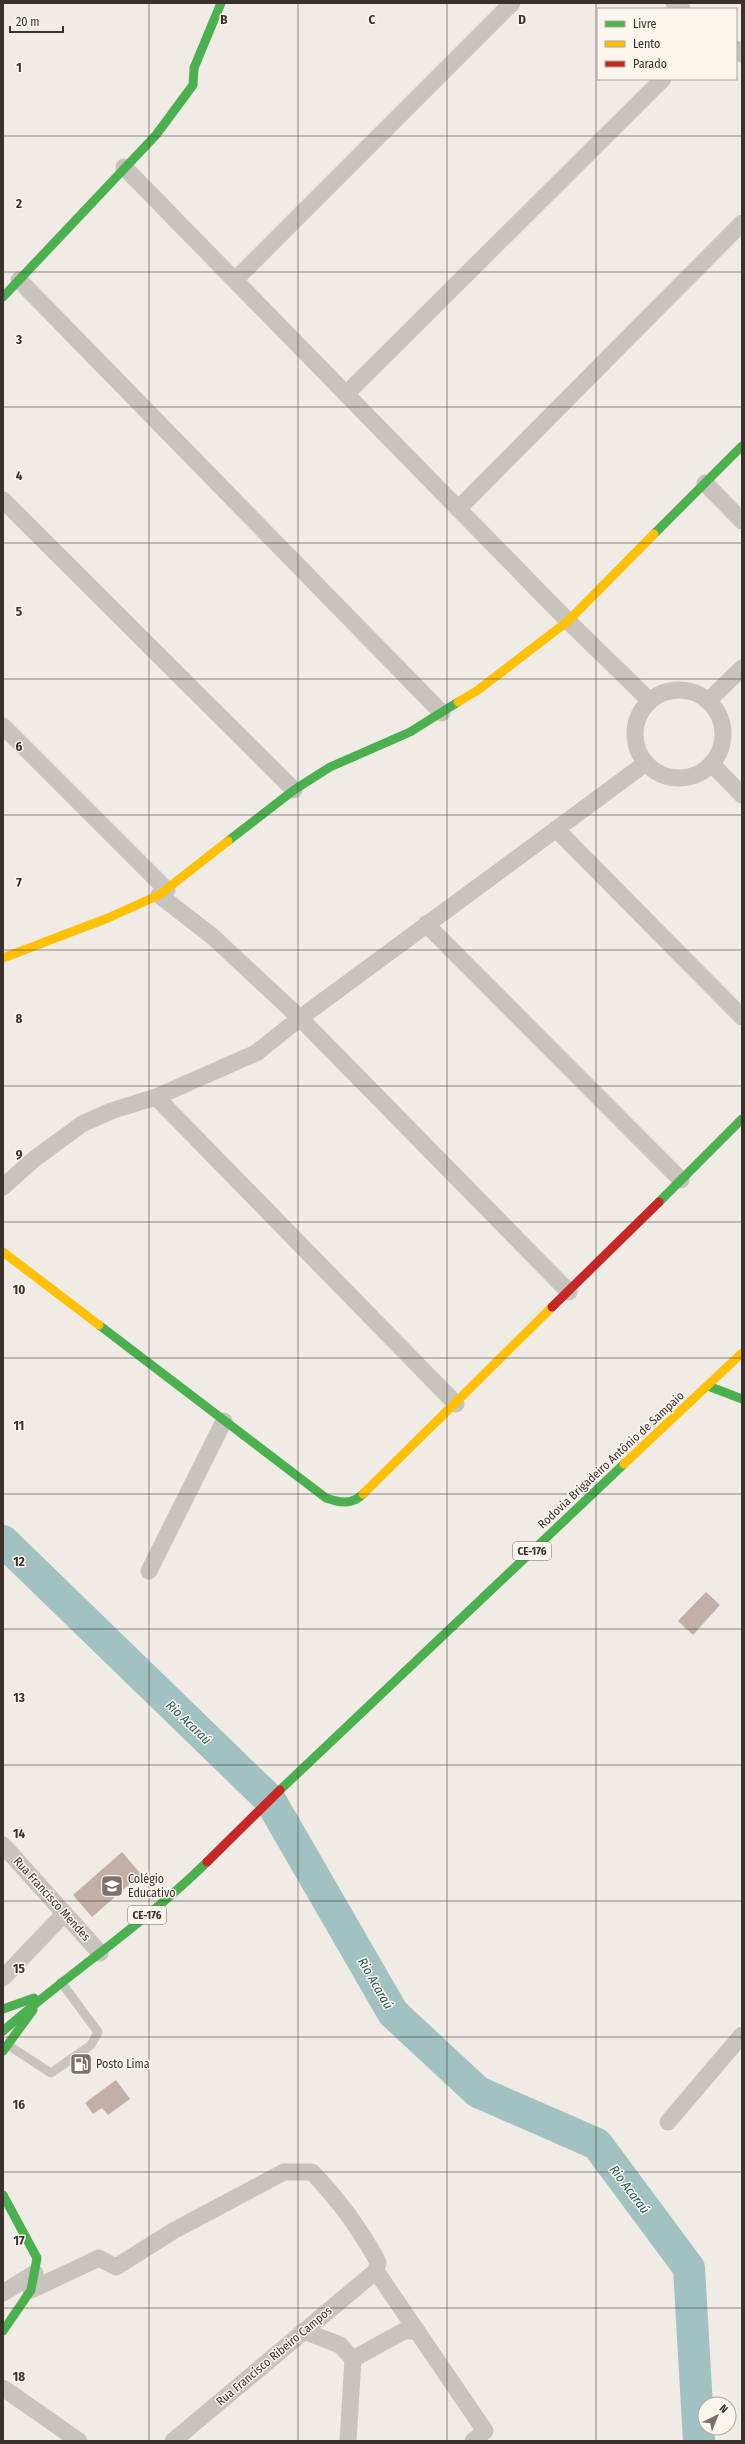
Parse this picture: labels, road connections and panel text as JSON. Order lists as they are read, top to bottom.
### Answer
{
  "streets": {
    "street": [
      "Rodovia Brigadeiro Antônio de Sampaio",
      "CE-176",
      "Rua Francisco Mendes",
      "Rua Francisco Ribeiro Campos"
    ]
  },
  "crossings": [
    ["Rodovia Brigadeiro Antônio de Sampaio", "CE-176"],
    ["Rodovia Brigadeiro Antônio de Sampaio", "Rua Francisco Mendes"],
    ["CE-176", "Rua Francisco Mendes"]
  ],
  "water": ["Rio Acaraú"],
  "places": {
    "school or university": ["Colégio Educativo"],
    "fuel station": ["Posto Lima"]
  },
  "legend": ["Livre", "Lento", "Parado"],
  "scale_bar": "20 m",
  "north": "top right",
  "grid": {
    "columns": ["B", "C", "D"],
    "rows": [
      "1",
      "2",
      "3",
      "4",
      "5",
      "6",
      "7",
      "8",
      "9",
      "10",
      "11",
      "12",
      "13",
      "14",
      "15",
      "16",
      "17",
      "18"
    ]
  }
}
